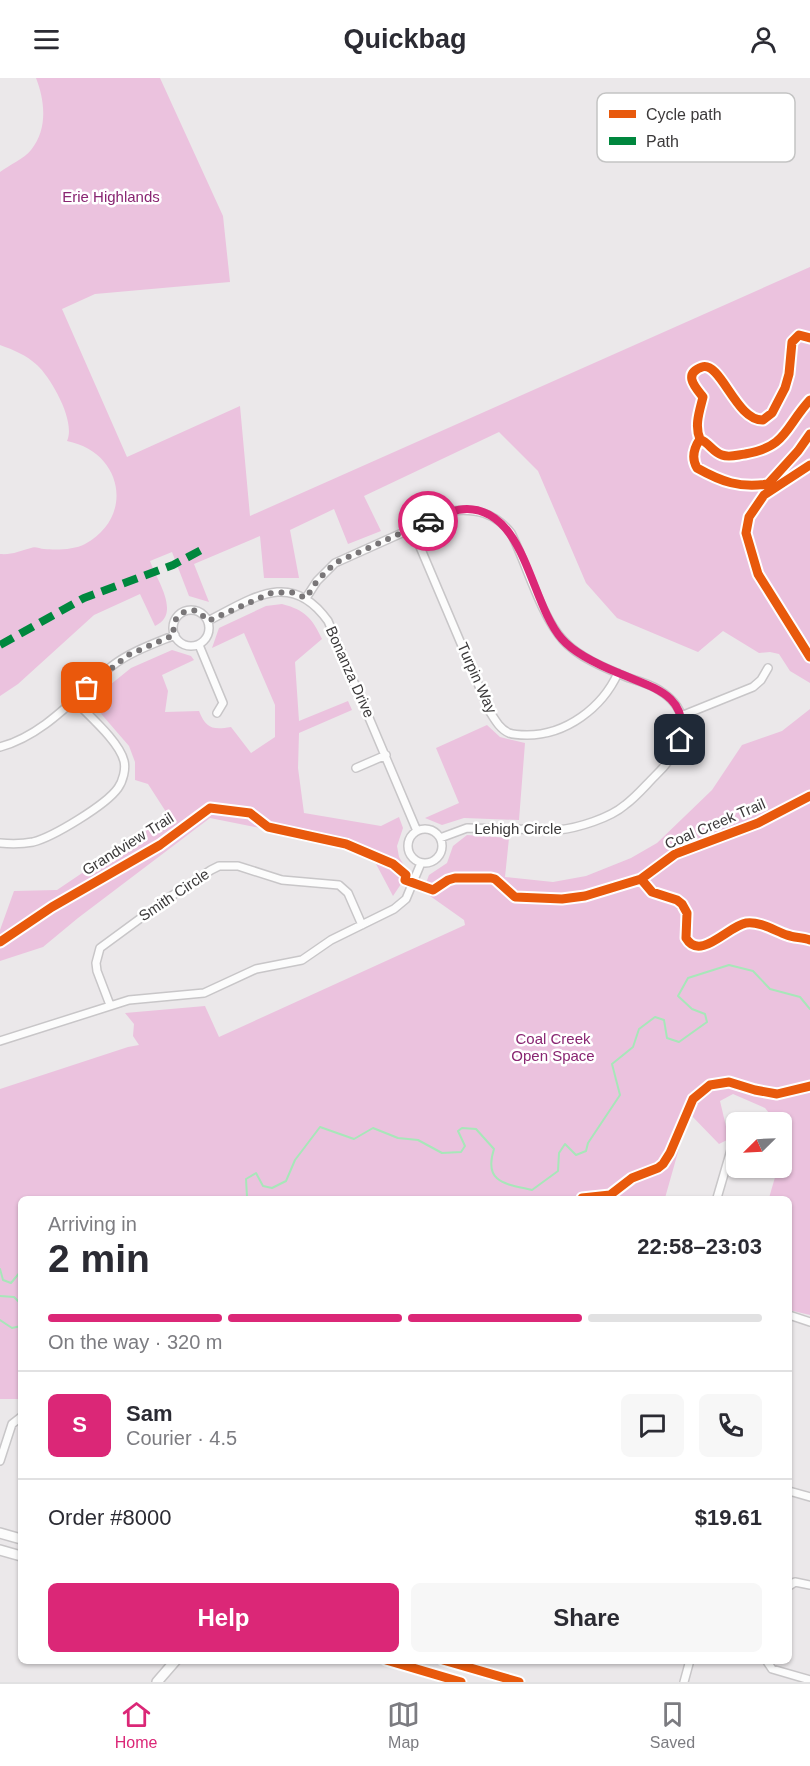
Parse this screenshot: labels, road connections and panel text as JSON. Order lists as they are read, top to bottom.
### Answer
{
  "streets": {
    "street": [
      "Bonanza Drive",
      "Turpin Way",
      "Lehigh Circle",
      "Smith Circle"
    ],
    "cycle path": ["Coal Creek Trail", "Grandview Trail"]
  },
  "parks": ["Erie Highlands", "Coal Creek Open Space"],
  "legend": ["Cycle path", "Path"],
  "north": "bottom left",
  "page": {
    "header": "Quickbag",
    "heading": ["2 min", "Arriving in", "22:58–23:03"],
    "panel": [
      "Sam",
      "Courier · 4.5",
      "Order #8000",
      "$19.61"
    ],
    "bar": "On the way · 320 m",
    "round": "S",
    "buttons": ["Help", "Share"],
    "tabs": ["Home", "Map", "Saved"]
  }
}
